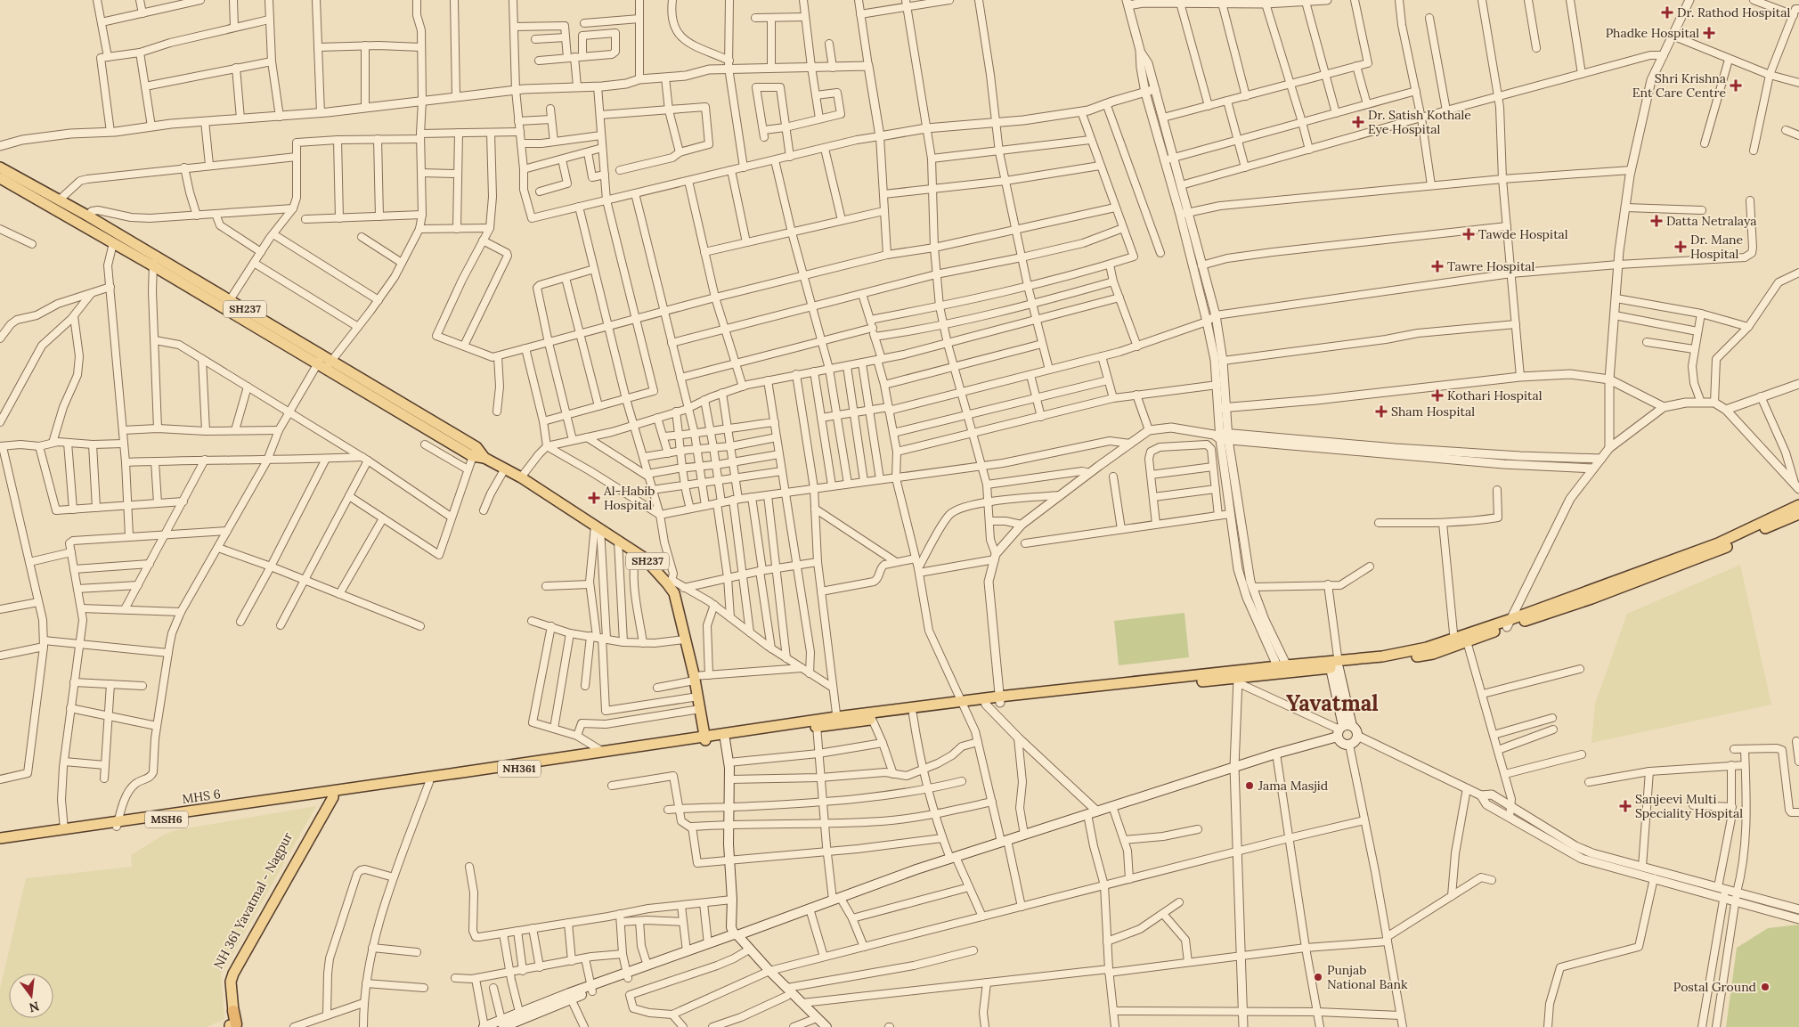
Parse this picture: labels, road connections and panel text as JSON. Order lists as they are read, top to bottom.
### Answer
{
  "streets": {
    "main road": ["SH237", "NH361", "MSH6"]
  },
  "crossings": [
    ["SH237", "NH361"],
    ["NH361", "MSH6"]
  ],
  "districts": ["Yavatmal"],
  "places": {
    "health": [
      "Dr. Rathod Hospital",
      "Phadke Hospital",
      "Shri Krishna Ent Care Centre",
      "Dr. Satish Kothale Eye Hospital",
      "Datta Netralaya",
      "Tawde Hospital",
      "Dr. Mane Hospital",
      "Tawre Hospital",
      "Kothari Hospital",
      "Sham Hospital",
      "Al-Habib Hospital",
      "Sanjeevi Multi Speciality Hospital"
    ],
    "other": ["Jama Masjid", "Punjab National Bank", "Postal Ground"]
  },
  "north": "bottom"
}
